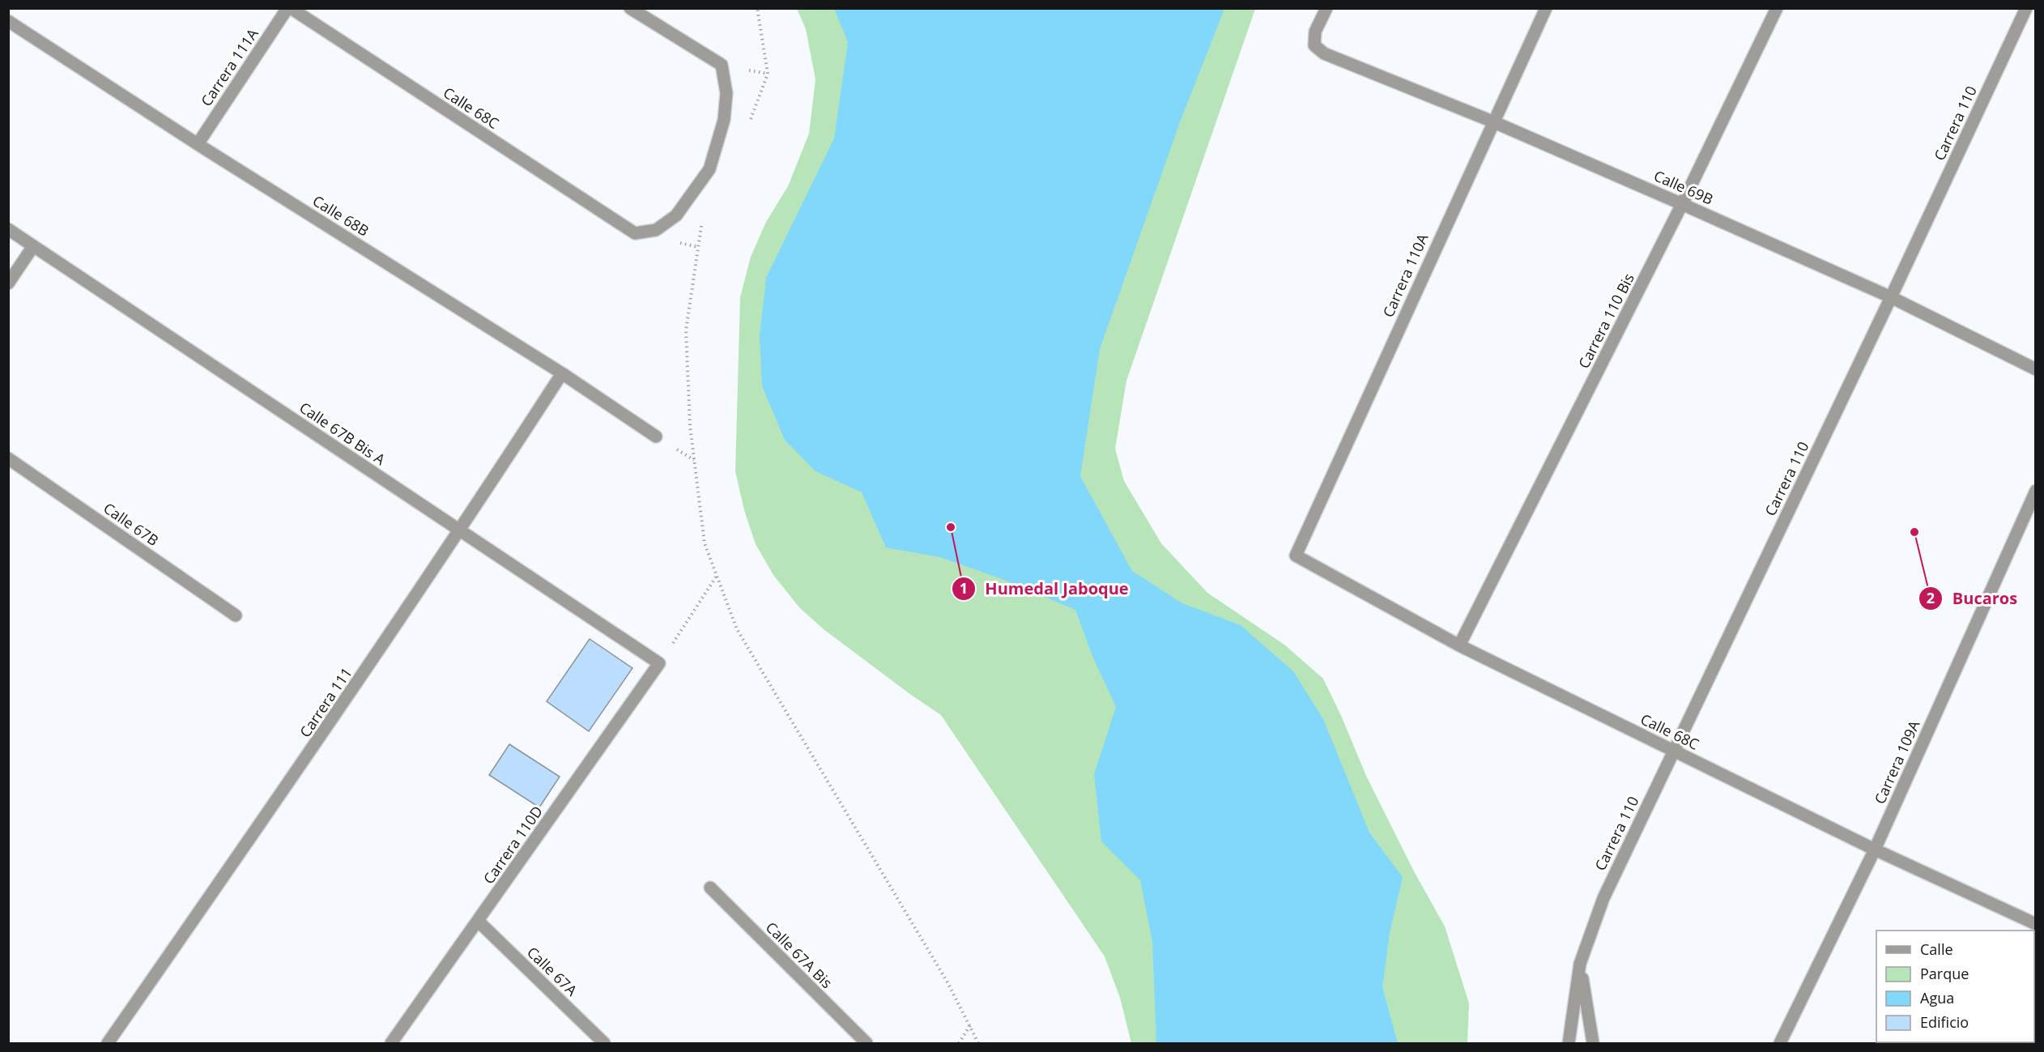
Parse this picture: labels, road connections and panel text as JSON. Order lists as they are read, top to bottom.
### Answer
{
  "streets": {
    "street": [
      "Carrera 111A",
      "Calle 68C",
      "Carrera 110",
      "Calle 69B",
      "Calle 68B",
      "Carrera 110A",
      "Carrera 110 Bis",
      "Calle 67B Bis A",
      "Calle 67B",
      "Carrera 111",
      "Carrera 109A",
      "Carrera 110D",
      "Calle 67A Bis",
      "Calle 67A"
    ]
  },
  "crossings": [
    ["Carrera 111A", "Calle 68B"],
    ["Calle 68C", "Carrera 110"],
    ["Calle 68C", "Carrera 110A"],
    ["Calle 68C", "Carrera 110 Bis"],
    ["Calle 68C", "Carrera 109A"],
    ["Carrera 110", "Calle 69B"],
    ["Calle 69B", "Carrera 110A"],
    ["Calle 69B", "Carrera 110 Bis"],
    ["Calle 68B", "Carrera 111"],
    ["Calle 67B Bis A", "Carrera 111"],
    ["Calle 67B Bis A", "Carrera 110D"],
    ["Carrera 110D", "Calle 67A"]
  ],
  "places": ["Humedal Jaboque", "Bucaros"],
  "legend": [
    "Calle",
    "Parque",
    "Agua",
    "Edificio"
  ]
}
